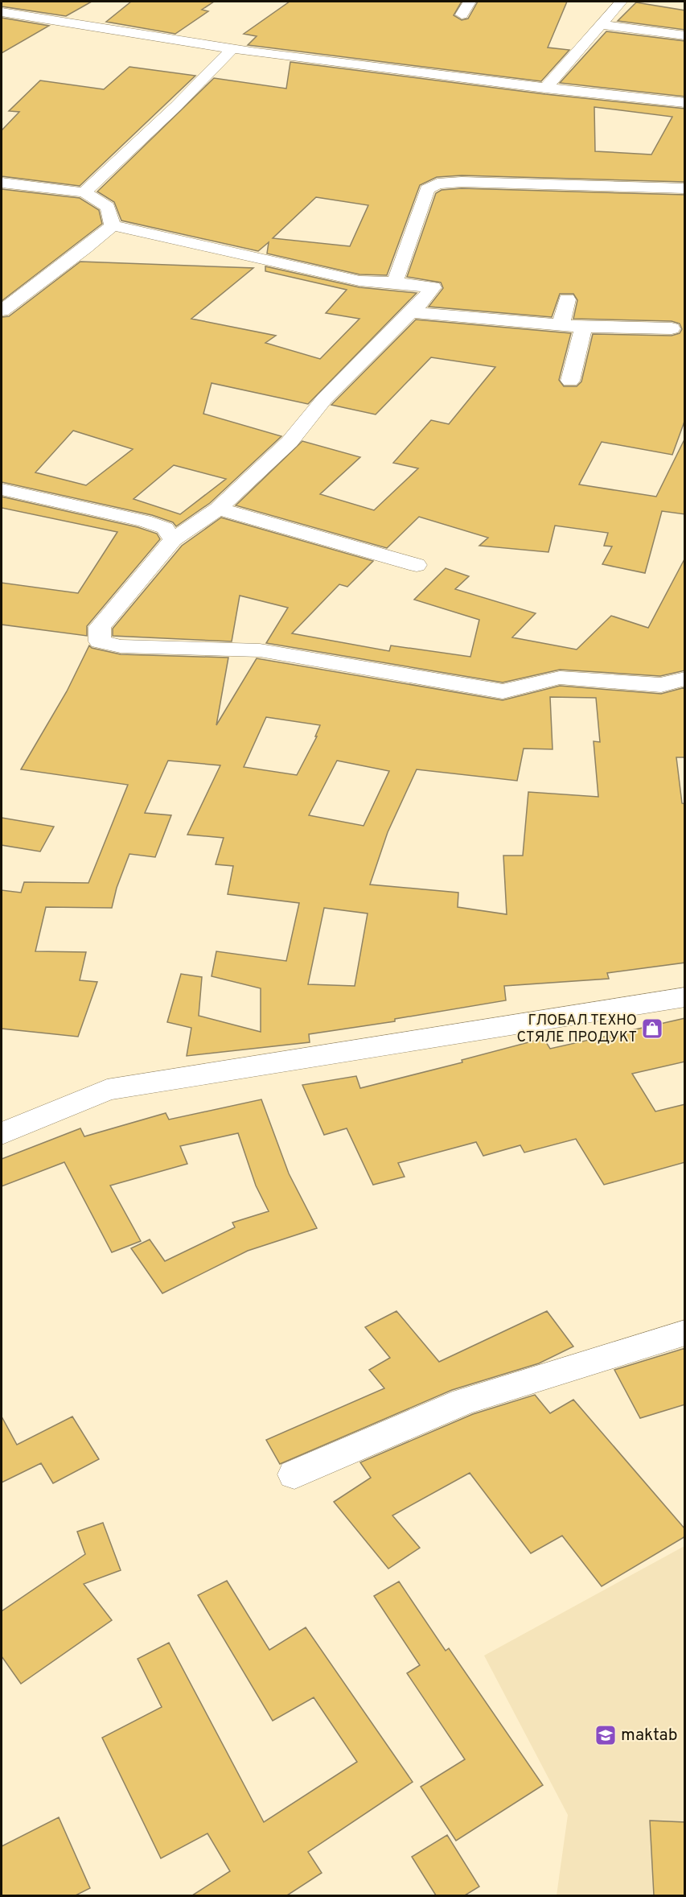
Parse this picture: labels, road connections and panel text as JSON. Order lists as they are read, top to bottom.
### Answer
{
  "places": {
    "shop": ["ГЛОБАЛ ТЕХНО СТЯЛЕ ПРОДУКТ"],
    "school or university": ["maktab"]
  }
}
